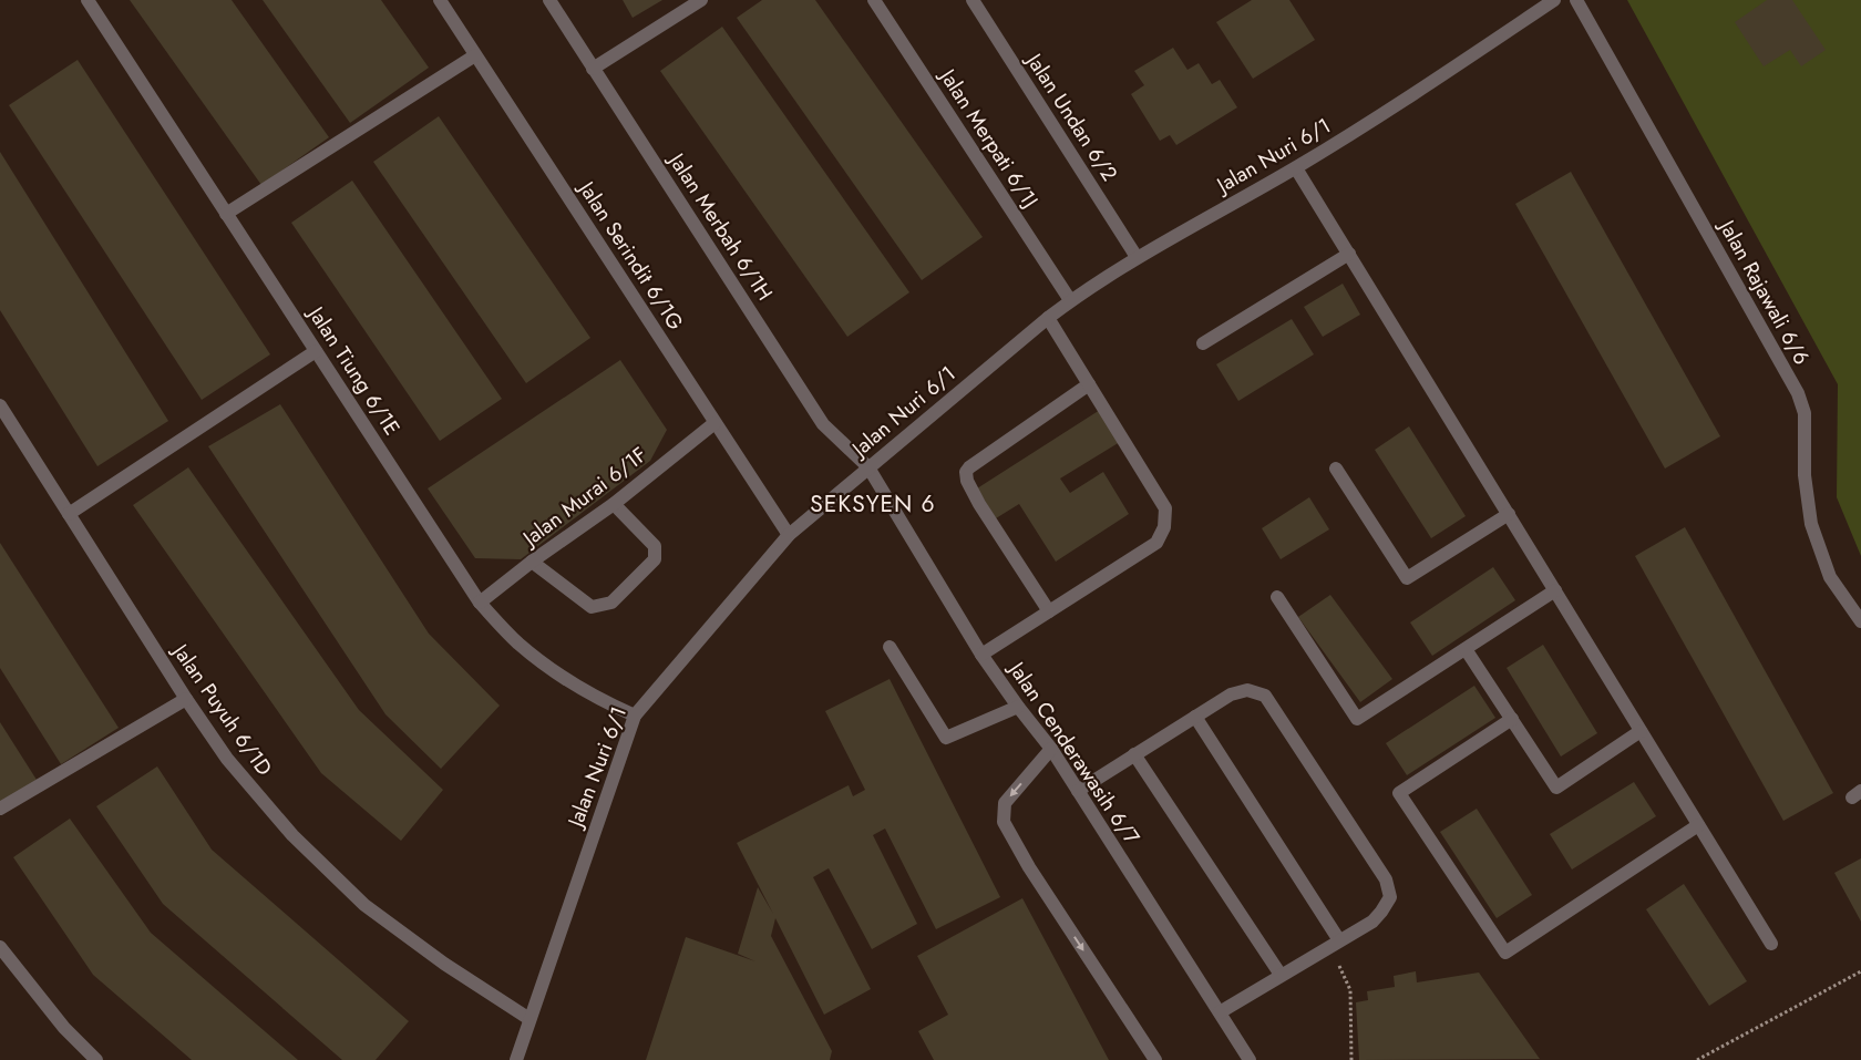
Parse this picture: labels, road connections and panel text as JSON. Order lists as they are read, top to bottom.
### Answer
{
  "streets": {
    "street": [
      "Jalan Undan 6/2",
      "Jalan Merpati 6/1J",
      "Jalan Nuri 6/1",
      "Jalan Merbah 6/1H",
      "Jalan Serindit 6/1G",
      "Jalan Rajawali 6/6",
      "Jalan Tiung 6/1E",
      "Jalan Murai 6/1F",
      "Jalan Puyuh 6/1D",
      "Jalan Cenderawasih 6/7"
    ]
  },
  "crossings": [
    ["Jalan Undan 6/2", "Jalan Nuri 6/1"],
    ["Jalan Merpati 6/1J", "Jalan Nuri 6/1"],
    ["Jalan Nuri 6/1", "Jalan Merbah 6/1H"],
    ["Jalan Nuri 6/1", "Jalan Serindit 6/1G"],
    ["Jalan Nuri 6/1", "Jalan Tiung 6/1E"],
    ["Jalan Nuri 6/1", "Jalan Puyuh 6/1D"],
    ["Jalan Nuri 6/1", "Jalan Cenderawasih 6/7"],
    ["Jalan Merbah 6/1H", "Jalan Cenderawasih 6/7"],
    ["Jalan Serindit 6/1G", "Jalan Murai 6/1F"],
    ["Jalan Tiung 6/1E", "Jalan Murai 6/1F"]
  ],
  "districts": ["SEKSYEN 6"]
}
